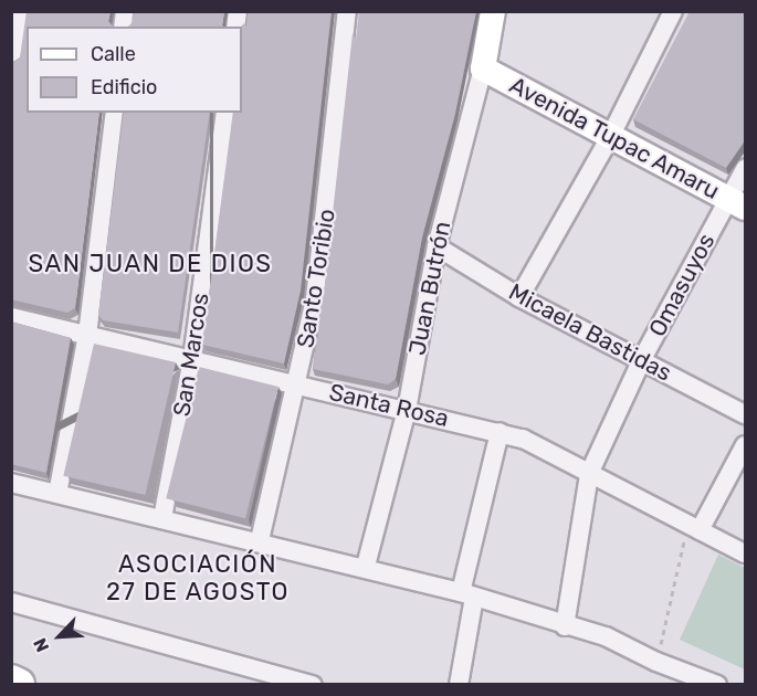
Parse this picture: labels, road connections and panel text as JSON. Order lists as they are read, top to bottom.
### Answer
{
  "streets": {
    "street": [
      "Avenida Tupac Amaru",
      "Santo Toribio",
      "Omasuyos",
      "Juan Butrón",
      "Micaela Bastidas",
      "San Marcos",
      "Santa Rosa"
    ]
  },
  "crossings": [
    ["Avenida Tupac Amaru", "Omasuyos"],
    ["Avenida Tupac Amaru", "Juan Butrón"],
    ["Santo Toribio", "Santa Rosa"],
    ["Omasuyos", "Micaela Bastidas"],
    ["Omasuyos", "Santa Rosa"],
    ["Juan Butrón", "Micaela Bastidas"],
    ["Juan Butrón", "Santa Rosa"],
    ["San Marcos", "Santa Rosa"]
  ],
  "districts": ["SAN JUAN DE DIOS", "ASOCIACIÓN 27 DE AGOSTO"],
  "legend": ["Calle", "Edificio"],
  "north": "bottom left"
}
